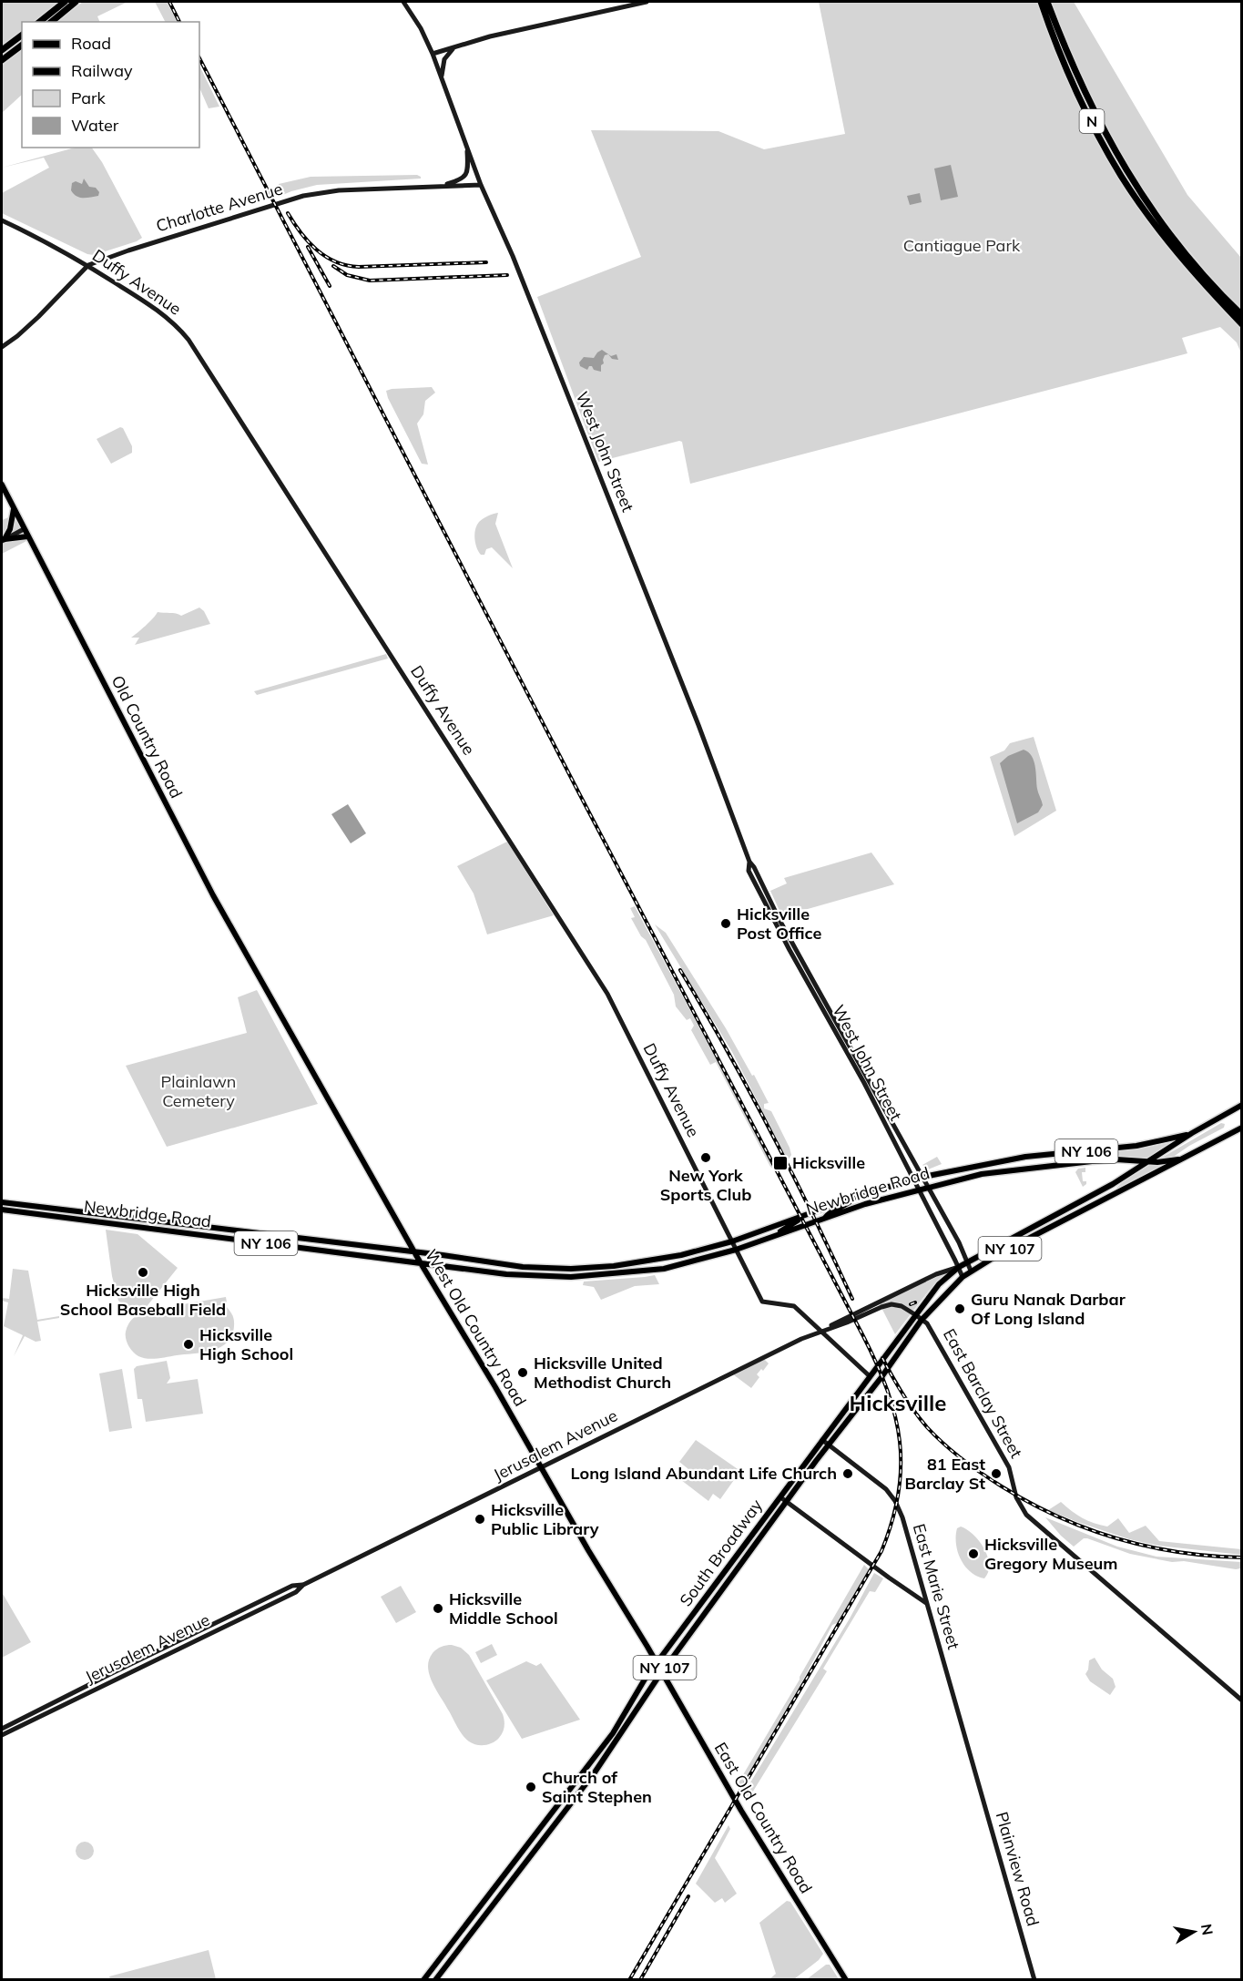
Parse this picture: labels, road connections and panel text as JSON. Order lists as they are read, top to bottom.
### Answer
{
  "streets": {
    "highway": ["N"],
    "main road": [
      "Charlotte Avenue",
      "Duffy Avenue",
      "West John Street",
      "Old Country Road",
      "NY 106",
      "Newbridge Road",
      "NY 107",
      "West Old Country Road",
      "East Barclay Street",
      "Jerusalem Avenue",
      "South Broadway",
      "East Marie Street",
      "East Old Country Road",
      "Plainview Road"
    ]
  },
  "crossings": [
    ["Charlotte Avenue", "Duffy Avenue"],
    ["Charlotte Avenue", "West John Street"],
    ["Duffy Avenue", "NY 106"],
    ["Duffy Avenue", "Newbridge Road"],
    ["Duffy Avenue", "Jerusalem Avenue"],
    ["West John Street", "NY 106"],
    ["West John Street", "Newbridge Road"],
    ["West John Street", "NY 107"],
    ["West John Street", "Jerusalem Avenue"],
    ["West John Street", "South Broadway"],
    ["Old Country Road", "West Old Country Road"],
    ["NY 106", "Newbridge Road"],
    ["NY 106", "NY 107"],
    ["NY 106", "West Old Country Road"],
    ["Newbridge Road", "NY 107"],
    ["Newbridge Road", "West Old Country Road"],
    ["NY 107", "Jerusalem Avenue"],
    ["NY 107", "South Broadway"],
    ["West Old Country Road", "Jerusalem Avenue"],
    ["West Old Country Road", "South Broadway"],
    ["West Old Country Road", "East Old Country Road"],
    ["East Barclay Street", "Jerusalem Avenue"],
    ["East Barclay Street", "South Broadway"],
    ["Jerusalem Avenue", "South Broadway"],
    ["South Broadway", "East Marie Street"],
    ["South Broadway", "East Old Country Road"],
    ["East Marie Street", "Plainview Road"]
  ],
  "districts": ["Hicksville"],
  "parks": ["Cantiague Park", "Plainlawn Cemetery"],
  "places": {
    "other": [
      "Hicksville Post Office",
      "New York Sports Club",
      "Hicksville High School Baseball Field",
      "Guru Nanak Darbar Of Long Island",
      "Hicksville High School",
      "Hicksville United Methodist Church",
      "Long Island Abundant Life Church",
      "81 East Barclay St",
      "Hicksville Public Library",
      "Hicksville Gregory Museum",
      "Hicksville Middle School",
      "Church of Saint Stephen"
    ],
    "transit": ["Hicksville"]
  },
  "legend": [
    "Road",
    "Railway",
    "Park",
    "Water"
  ],
  "north": "right"
}
